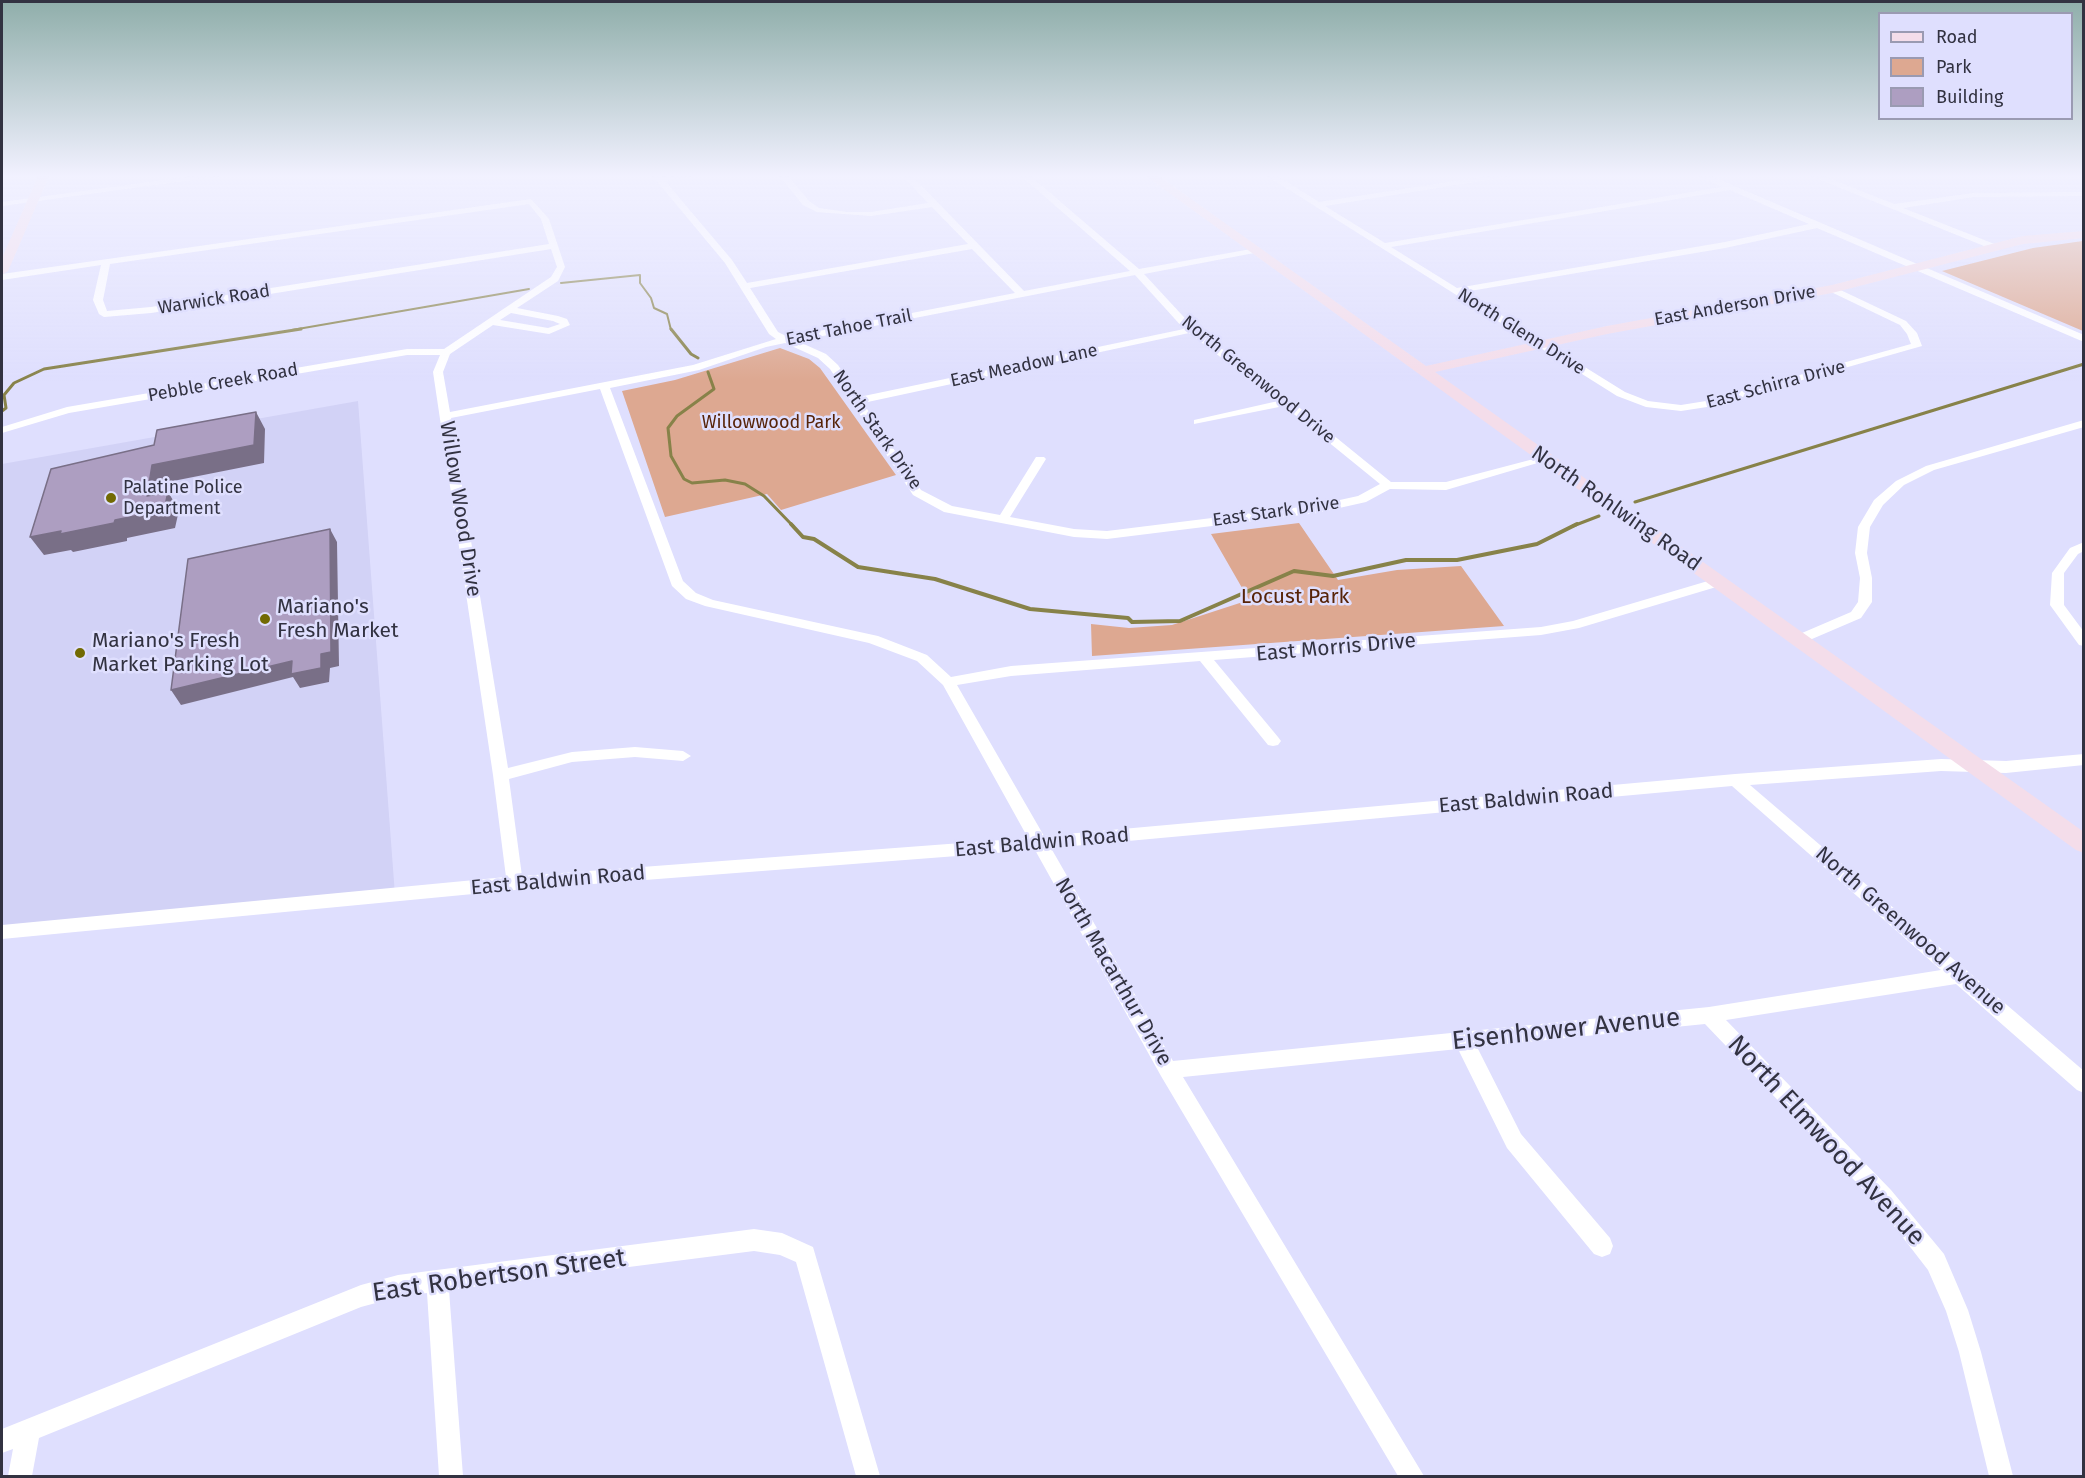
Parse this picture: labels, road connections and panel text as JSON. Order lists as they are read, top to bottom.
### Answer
{
  "streets": {
    "street": [
      "Warwick Road",
      "East Anderson Drive",
      "East Tahoe Trail",
      "North Glenn Drive",
      "East Meadow Lane",
      "North Greenwood Drive",
      "Pebble Creek Road",
      "East Schirra Drive",
      "North Stark Drive",
      "Willow Wood Drive",
      "North Rohlwing Road",
      "East Stark Drive",
      "East Morris Drive",
      "East Baldwin Road",
      "North Greenwood Avenue",
      "North Macarthur Drive",
      "Eisenhower Avenue",
      "North Elmwood Avenue",
      "East Robertson Street"
    ]
  },
  "crossings": [
    ["East Anderson Drive", "North Glenn Drive"],
    ["East Anderson Drive", "East Schirra Drive"],
    ["East Anderson Drive", "North Rohlwing Road"],
    ["East Tahoe Trail", "North Greenwood Drive"],
    ["East Tahoe Trail", "North Stark Drive"],
    ["East Tahoe Trail", "Willow Wood Drive"],
    ["East Tahoe Trail", "North Rohlwing Road"],
    ["East Tahoe Trail", "North Macarthur Drive"],
    ["North Glenn Drive", "East Schirra Drive"],
    ["East Meadow Lane", "North Greenwood Drive"],
    ["East Meadow Lane", "North Stark Drive"],
    ["North Greenwood Drive", "East Stark Drive"],
    ["Pebble Creek Road", "Willow Wood Drive"],
    ["North Stark Drive", "East Stark Drive"],
    ["Willow Wood Drive", "East Baldwin Road"],
    ["North Rohlwing Road", "East Stark Drive"],
    ["North Rohlwing Road", "East Morris Drive"],
    ["North Rohlwing Road", "East Baldwin Road"],
    ["East Morris Drive", "North Macarthur Drive"],
    ["East Baldwin Road", "North Greenwood Avenue"],
    ["East Baldwin Road", "North Macarthur Drive"],
    ["North Greenwood Avenue", "Eisenhower Avenue"],
    ["North Macarthur Drive", "Eisenhower Avenue"],
    ["Eisenhower Avenue", "North Elmwood Avenue"]
  ],
  "parks": ["Willowwood Park", "Locust Park"],
  "places": ["Palatine Police Department", "Mariano's Fresh Market", "Mariano's Fresh Market Parking Lot"],
  "legend": ["Road", "Park", "Building"]
}
